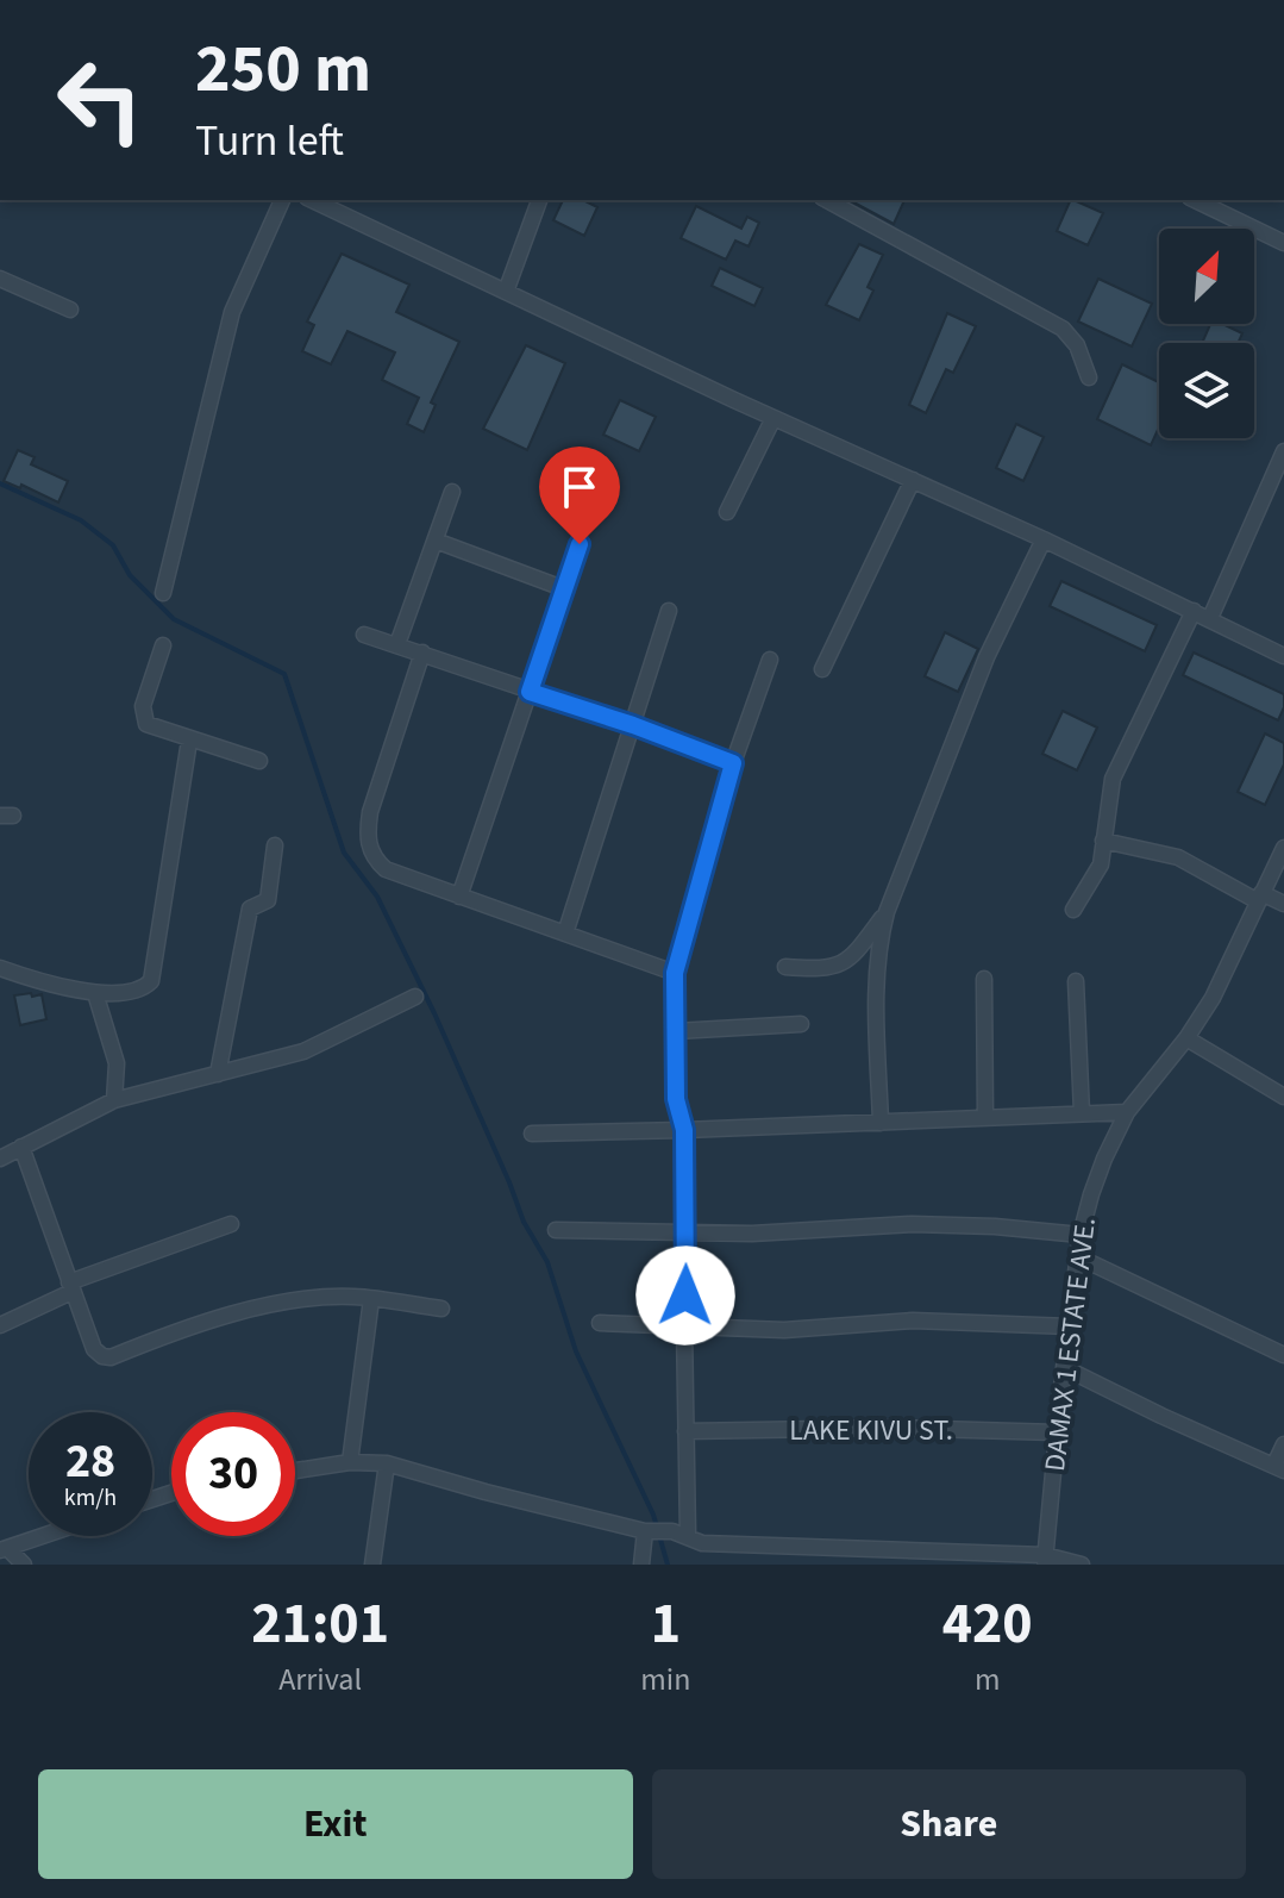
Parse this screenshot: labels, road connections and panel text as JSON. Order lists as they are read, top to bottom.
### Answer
{
  "streets": {
    "street": ["DAMAX 1 ESTATE AVE.", "LAKE KIVU ST."]
  },
  "crossings": [
    ["DAMAX 1 ESTATE AVE.", "LAKE KIVU ST."]
  ],
  "north": "top right",
  "page": {
    "turn": ["250 m", "Turn left"],
    "speed": "28 km/h",
    "limit": "30",
    "eta": [
      "21:01",
      "Arrival",
      "1",
      "min",
      "420",
      "m"
    ],
    "buttons": ["Exit", "Share"]
  }
}
